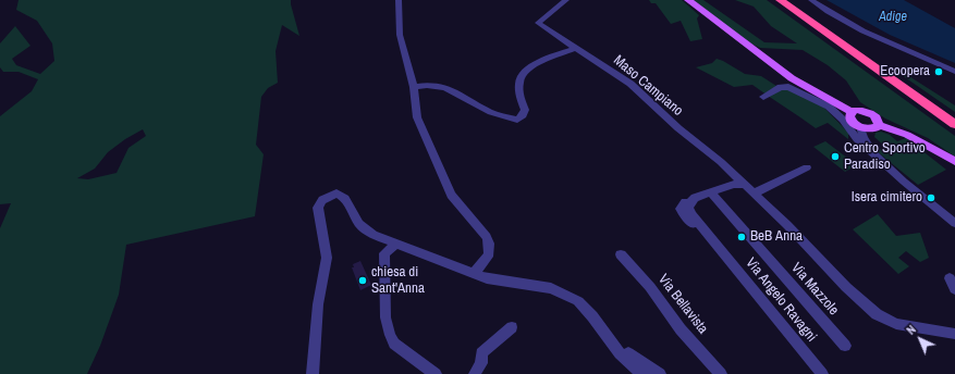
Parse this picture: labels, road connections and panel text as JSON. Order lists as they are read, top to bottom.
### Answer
{
  "streets": {
    "street": [
      "Maso Campiano",
      "Via Mazzole",
      "Via Angelo Ravagni",
      "Via Bellavista"
    ]
  },
  "water": ["Adige"],
  "places": [
    "Ecoopera",
    "Centro Sportivo Paradiso",
    "Isera cimitero",
    "BeB Anna",
    "chiesa di Sant'Anna"
  ],
  "north": "top left"
}
